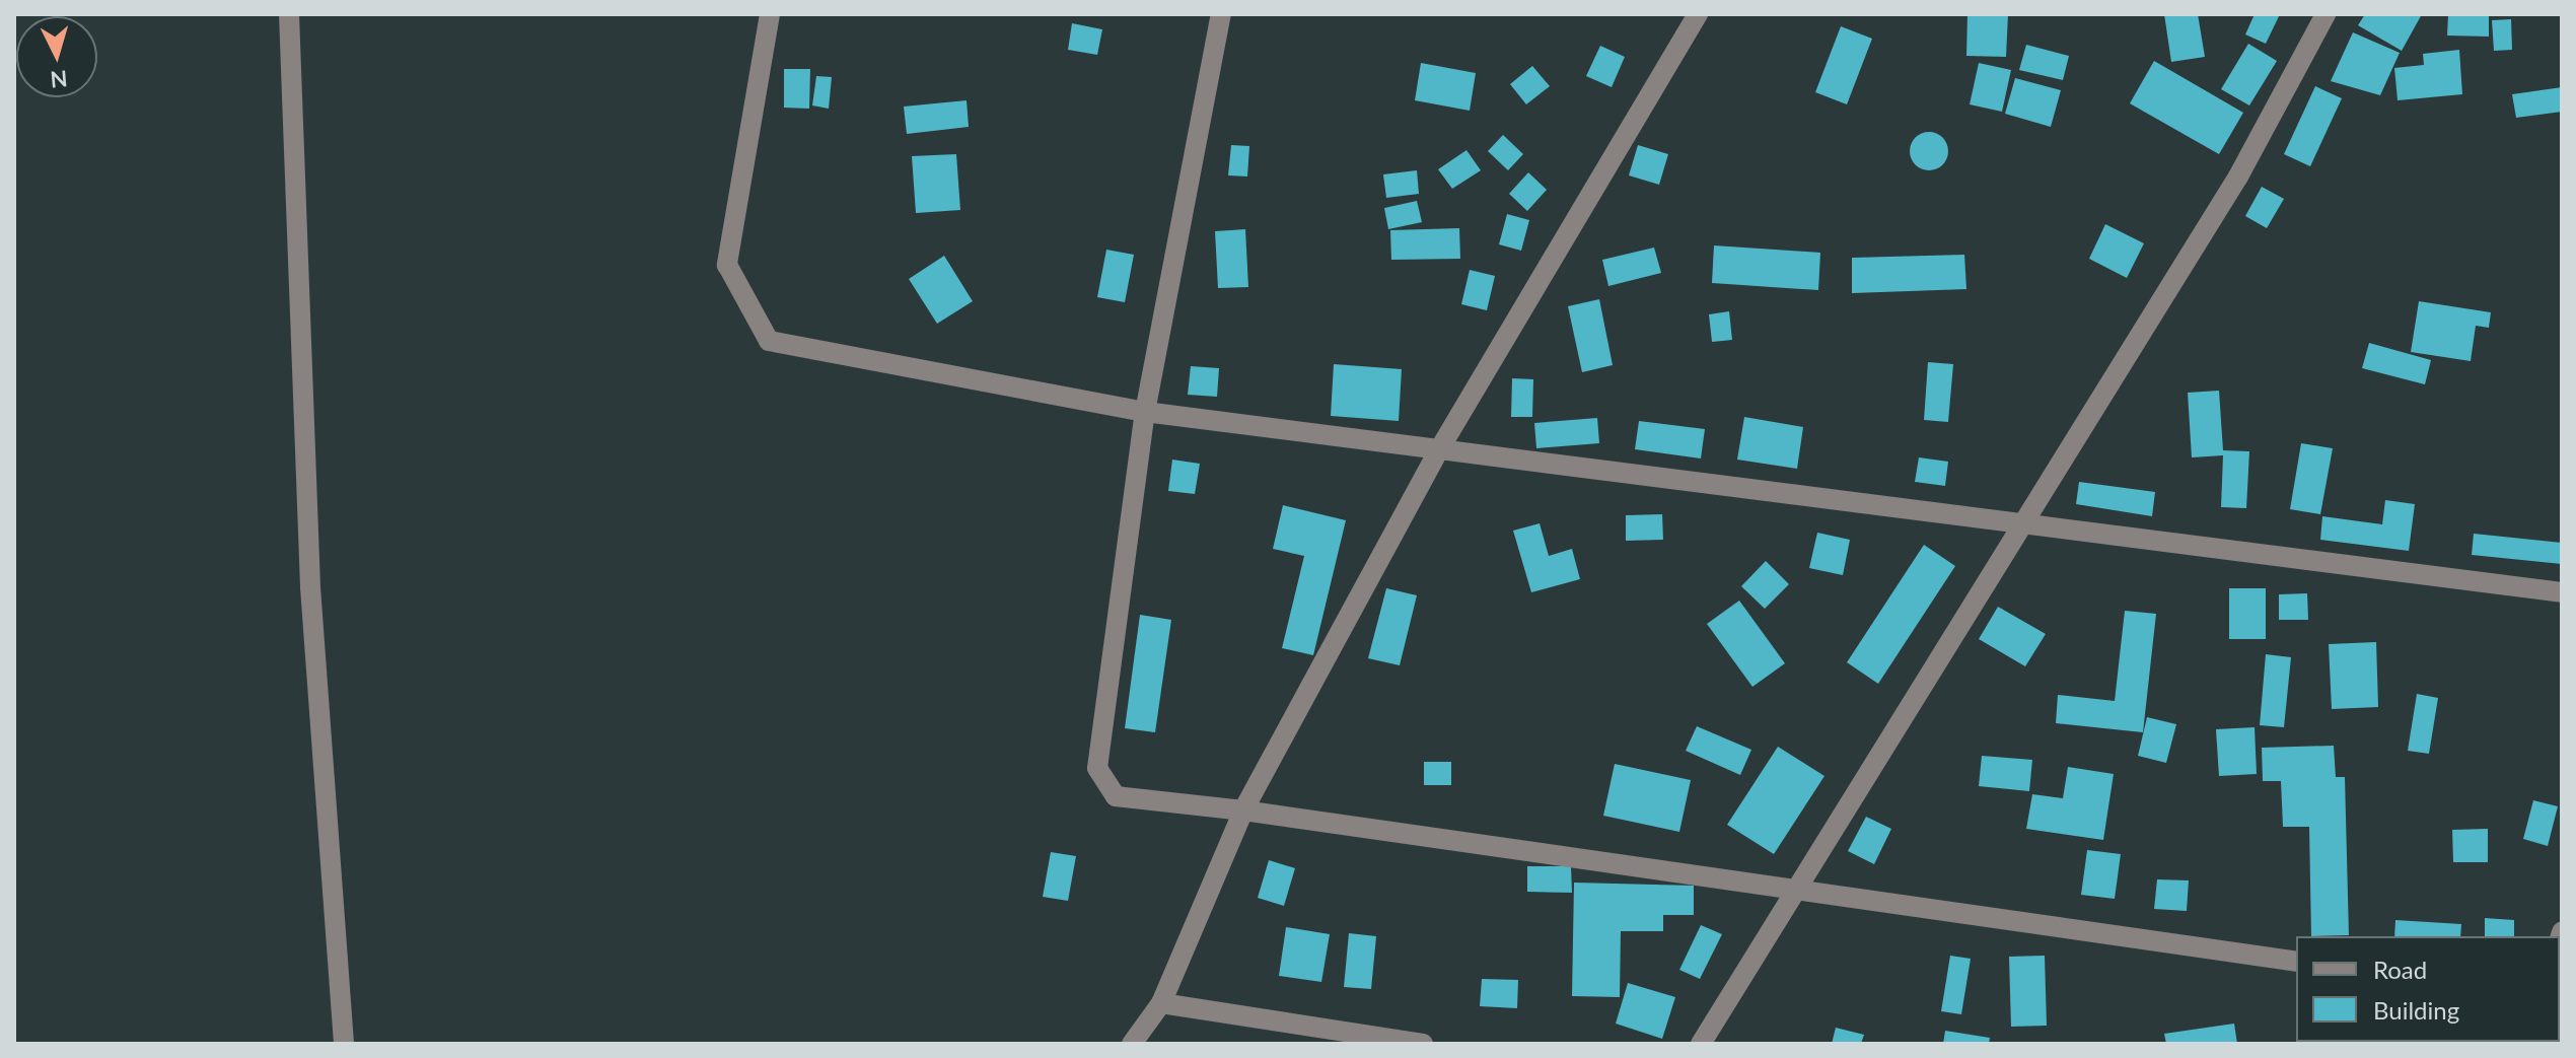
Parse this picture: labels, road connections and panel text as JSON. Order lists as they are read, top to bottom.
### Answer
{
  "legend": ["Road", "Building"],
  "north": "bottom"
}
